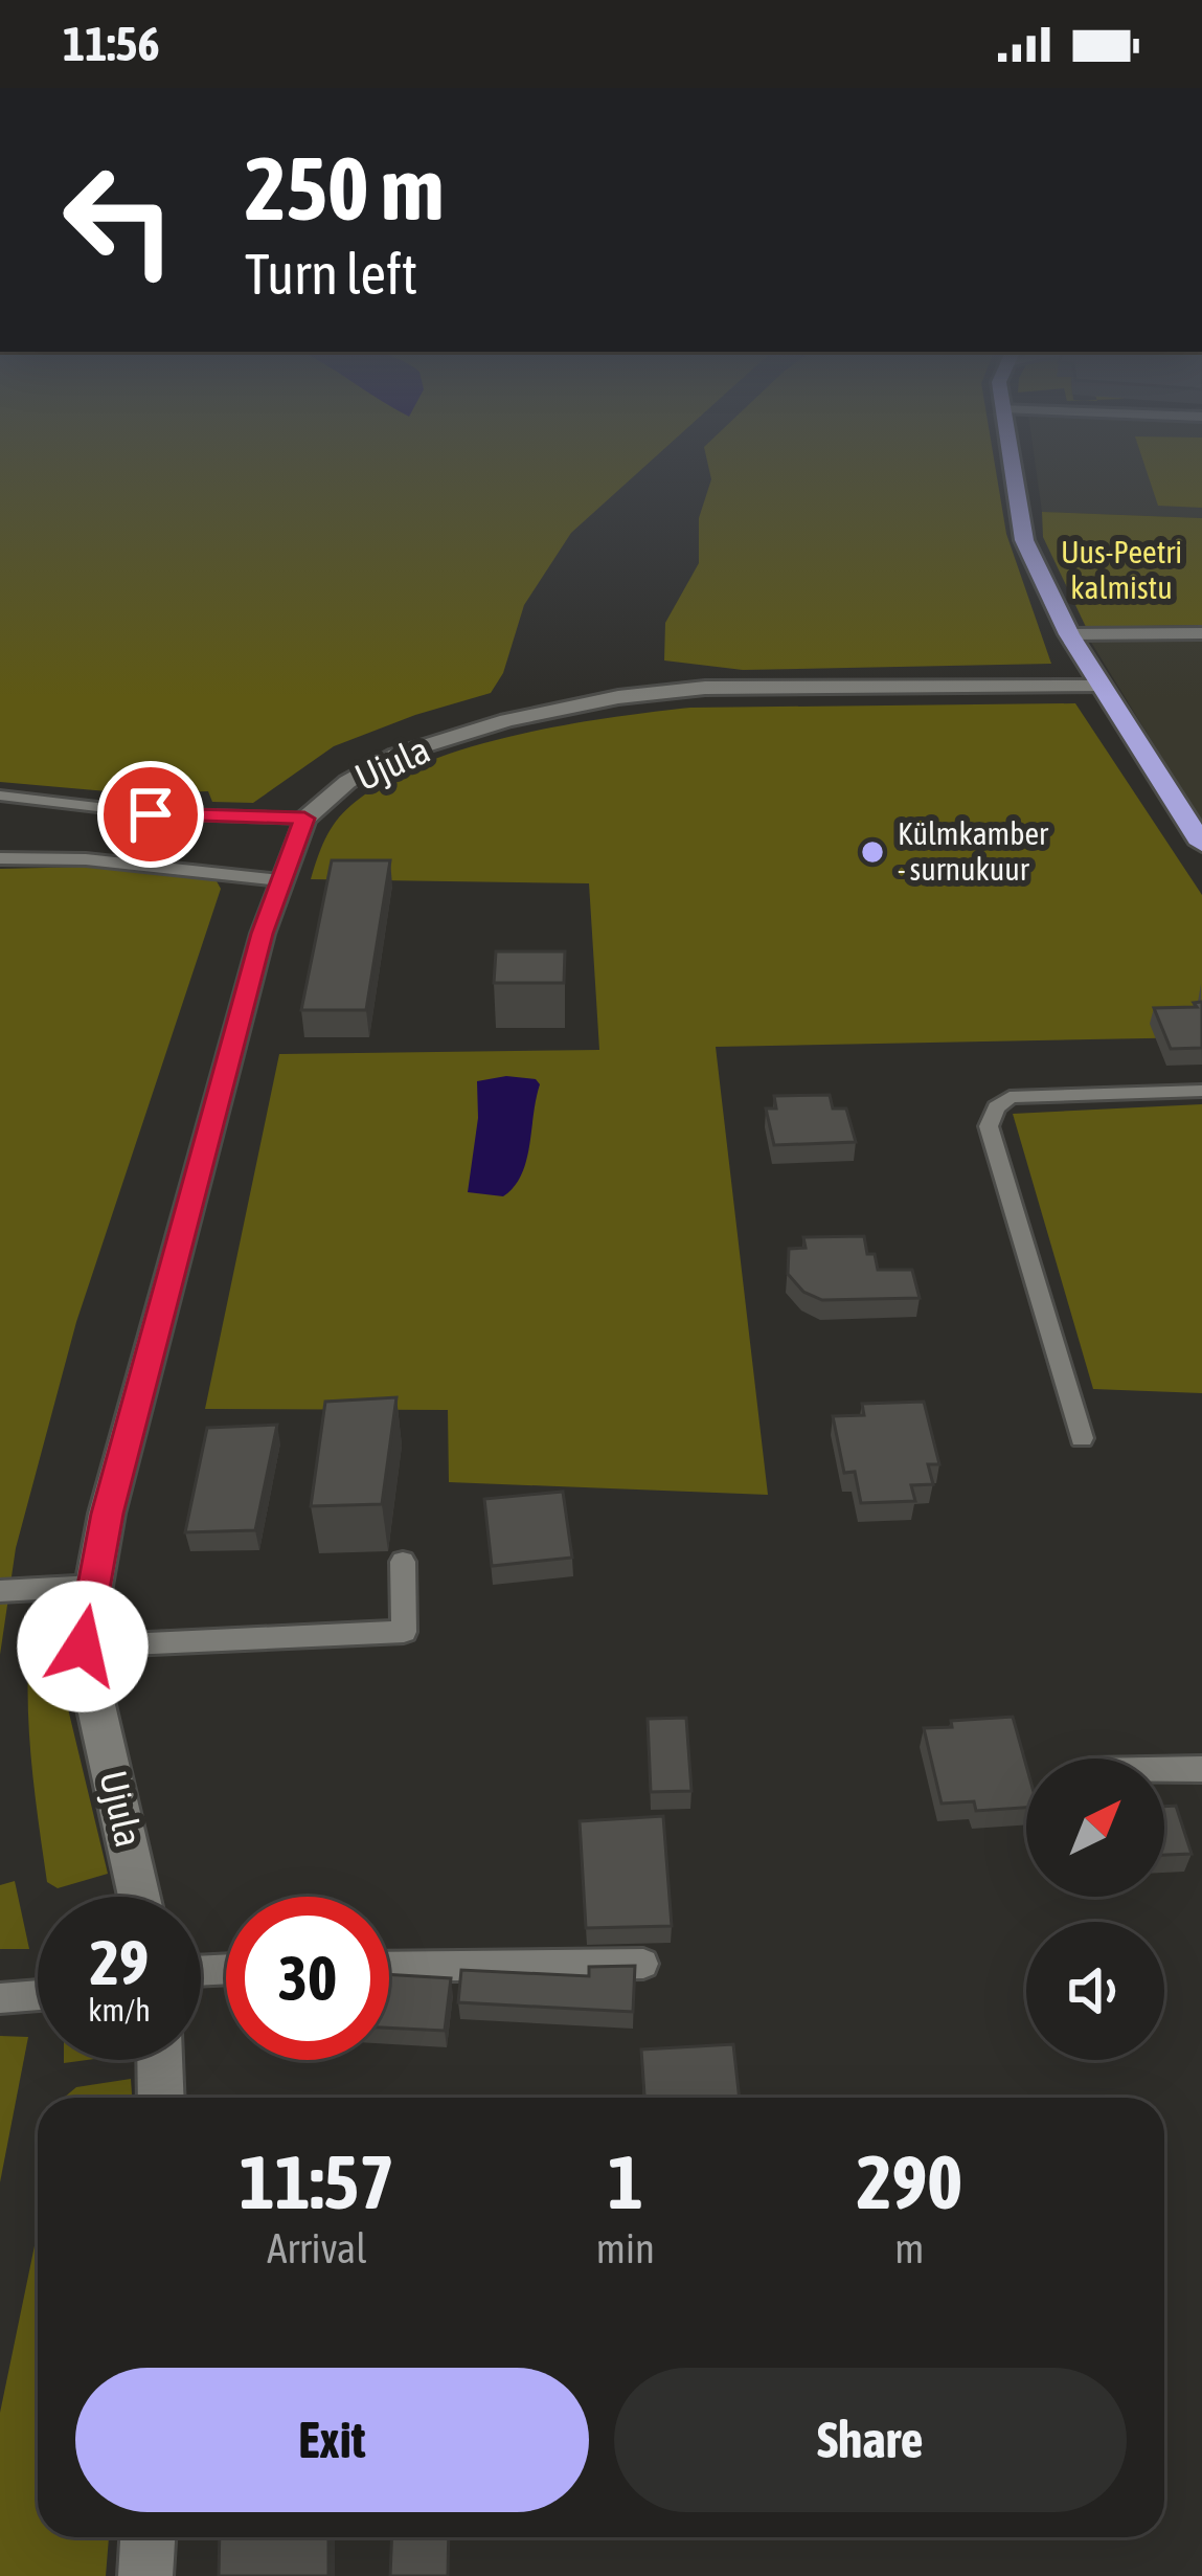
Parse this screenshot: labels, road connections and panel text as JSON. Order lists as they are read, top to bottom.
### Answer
{
  "streets": {
    "street": ["Ujula"]
  },
  "parks": ["Uus-Peetri kalmistu"],
  "places": ["Külmkamber - surnukuur"],
  "north": "top right",
  "page": {
    "status": "11:56",
    "turn": ["250 m", "Turn left"],
    "speed": "29 km/h",
    "limit": "30",
    "eta": [
      "11:57",
      "Arrival",
      "1",
      "min",
      "290",
      "m"
    ],
    "buttons": ["Exit", "Share"]
  }
}
